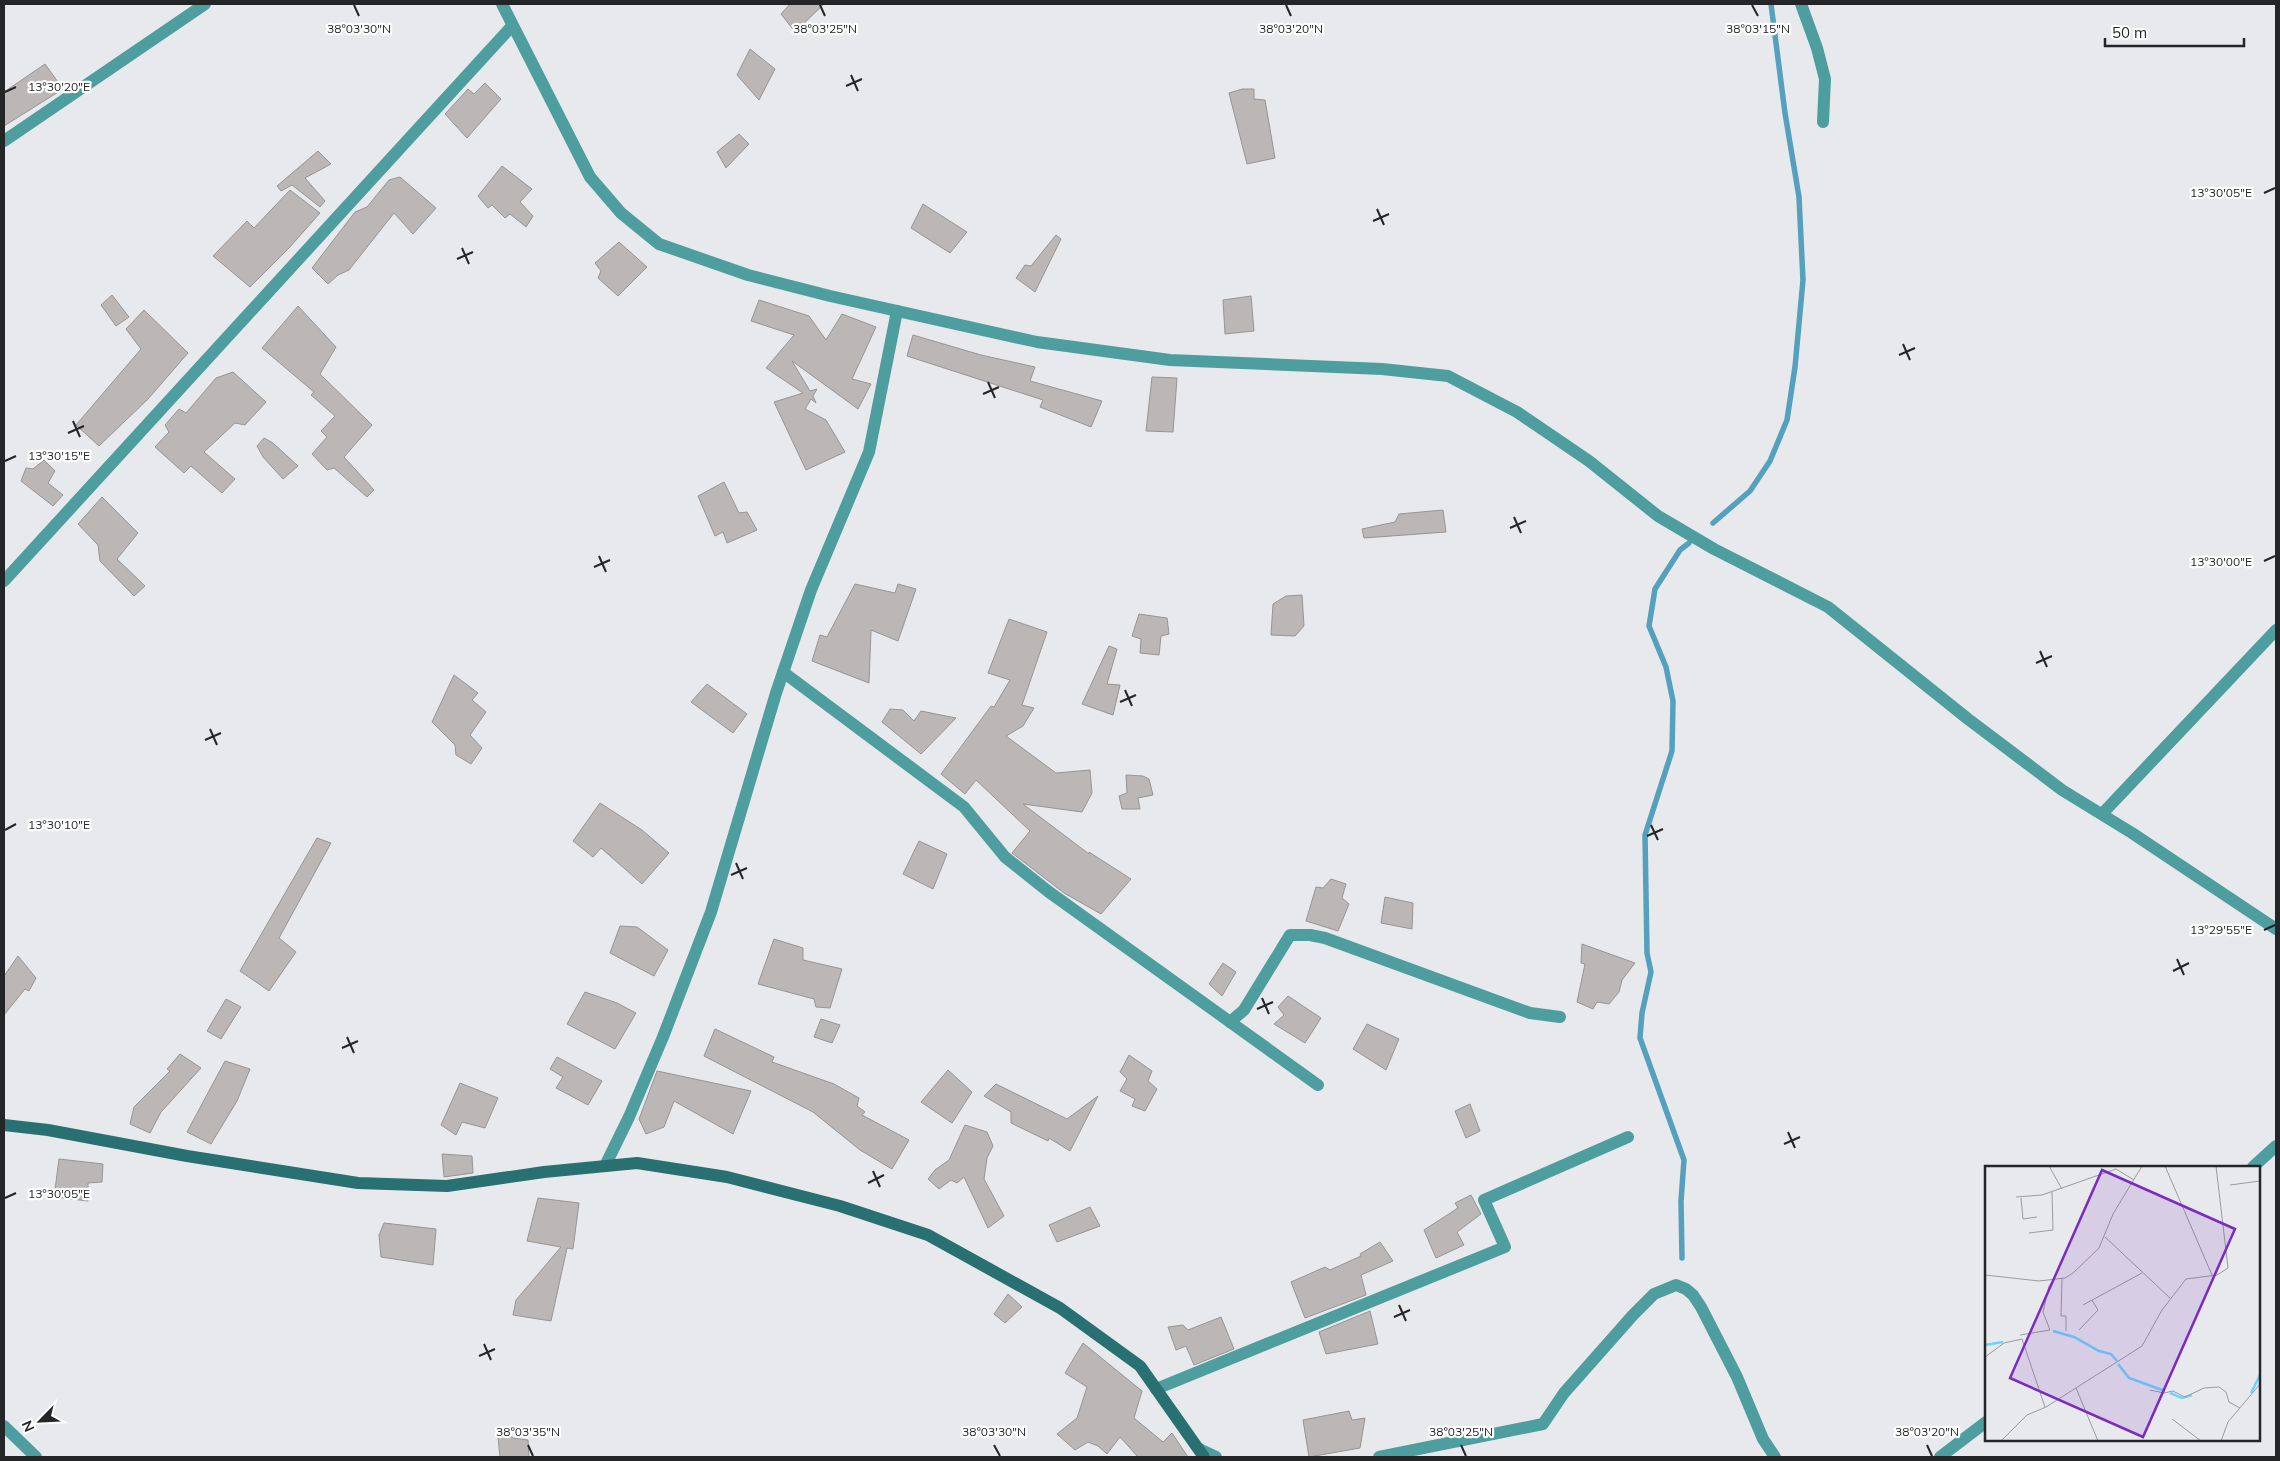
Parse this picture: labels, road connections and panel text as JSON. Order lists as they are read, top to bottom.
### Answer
{
  "scale_bar": "50 m",
  "north": "bottom left",
  "coordinates": [
    "38°03'30\"N",
    "38°03'25\"N",
    "38°03'20\"N",
    "38°03'15\"N",
    "13°30'20\"E",
    "13°30'05\"E",
    "13°30'15\"E",
    "13°30'00\"E",
    "13°30'10\"E",
    "13°29'55\"E",
    "38°03'35\"N"
  ]
}
